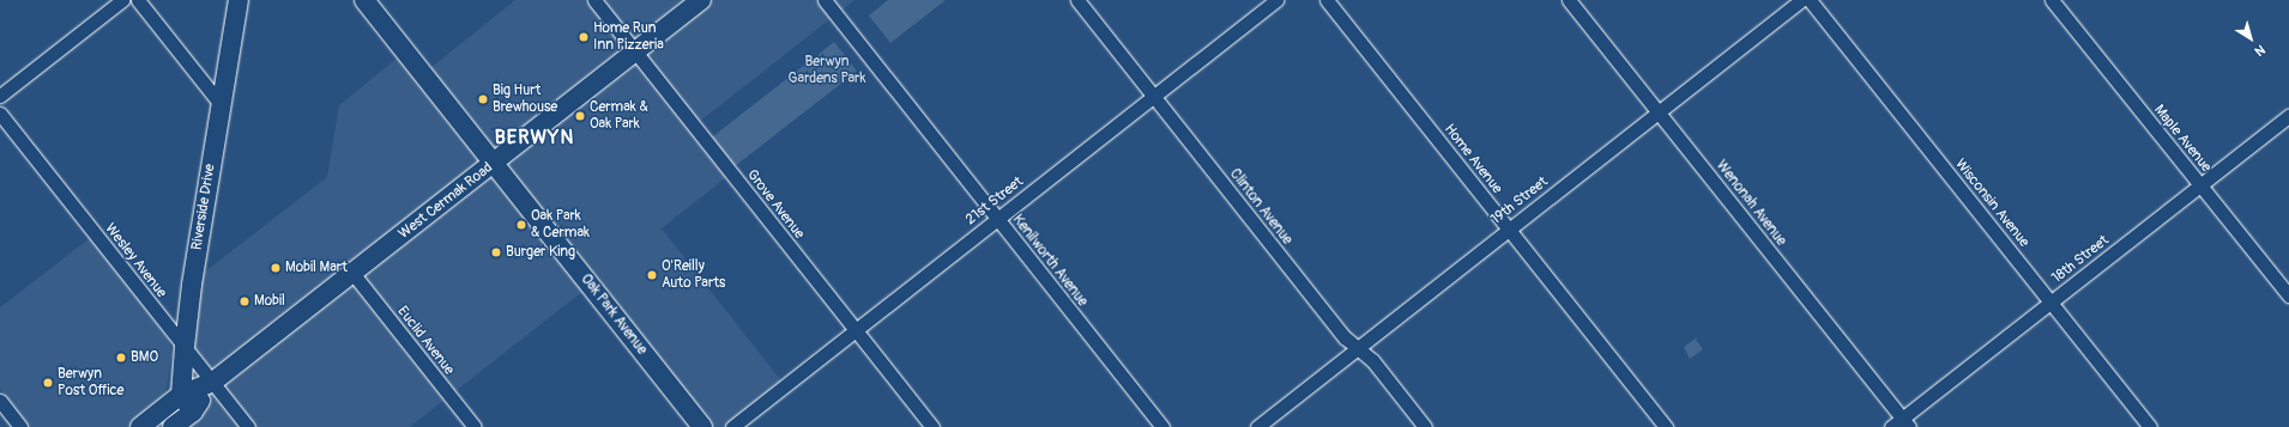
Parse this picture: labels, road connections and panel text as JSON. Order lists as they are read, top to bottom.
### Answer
{
  "streets": {
    "street": [
      "Maple Avenue",
      "Home Avenue",
      "West Cermak Road",
      "21st Street",
      "19th Street",
      "Wenonah Avenue",
      "Wisconsin Avenue",
      "Grove Avenue",
      "Riverside Drive",
      "Clinton Avenue",
      "18th Street",
      "Wesley Avenue",
      "Kenilworth Avenue",
      "Oak Park Avenue",
      "Euclid Avenue"
    ]
  },
  "crossings": [
    ["Maple Avenue", "18th Street"],
    ["Home Avenue", "19th Street"],
    ["West Cermak Road", "Grove Avenue"],
    ["West Cermak Road", "Riverside Drive"],
    ["West Cermak Road", "Wesley Avenue"],
    ["West Cermak Road", "Oak Park Avenue"],
    ["West Cermak Road", "Euclid Avenue"],
    ["21st Street", "Grove Avenue"],
    ["21st Street", "Clinton Avenue"],
    ["21st Street", "Kenilworth Avenue"],
    ["19th Street", "Wenonah Avenue"],
    ["19th Street", "Clinton Avenue"],
    ["Wenonah Avenue", "18th Street"],
    ["Wisconsin Avenue", "18th Street"],
    ["Riverside Drive", "Wesley Avenue"]
  ],
  "districts": ["BERWYN"],
  "parks": ["Berwyn Gardens Park"],
  "places": [
    "Home Run Inn Pizzeria",
    "Big Hurt Brewhouse",
    "Cermak & Oak Park",
    "Oak Park & Cermak",
    "Burger King",
    "Mobil Mart",
    "O'Reilly Auto Parts",
    "Mobil",
    "BMO",
    "Berwyn Post Office"
  ],
  "north": "bottom right"
}
